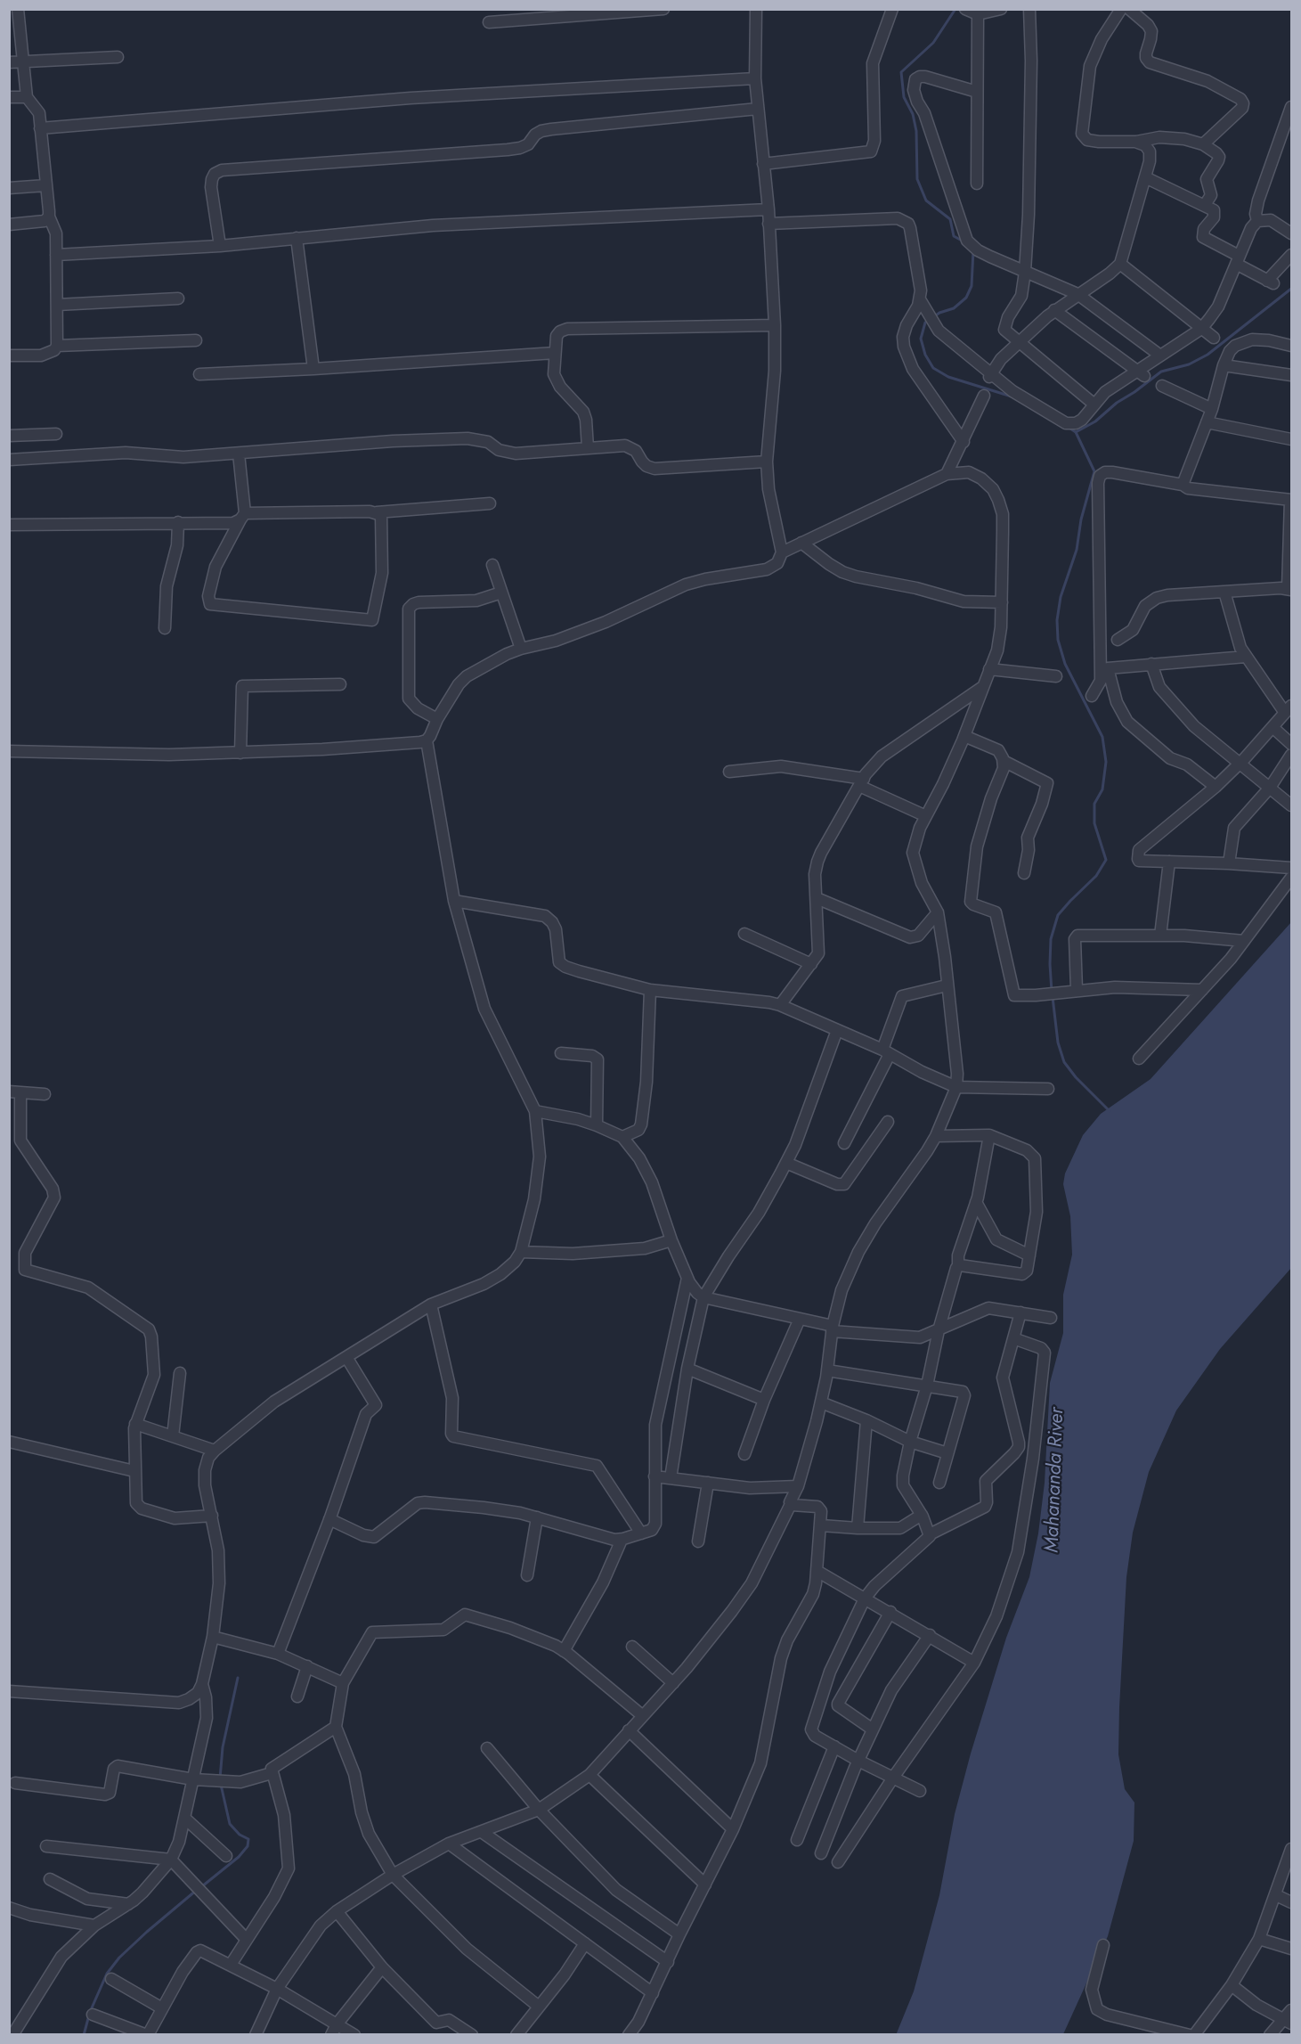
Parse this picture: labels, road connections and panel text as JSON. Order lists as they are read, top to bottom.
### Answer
{
  "water": ["Mahananda River"]
}
